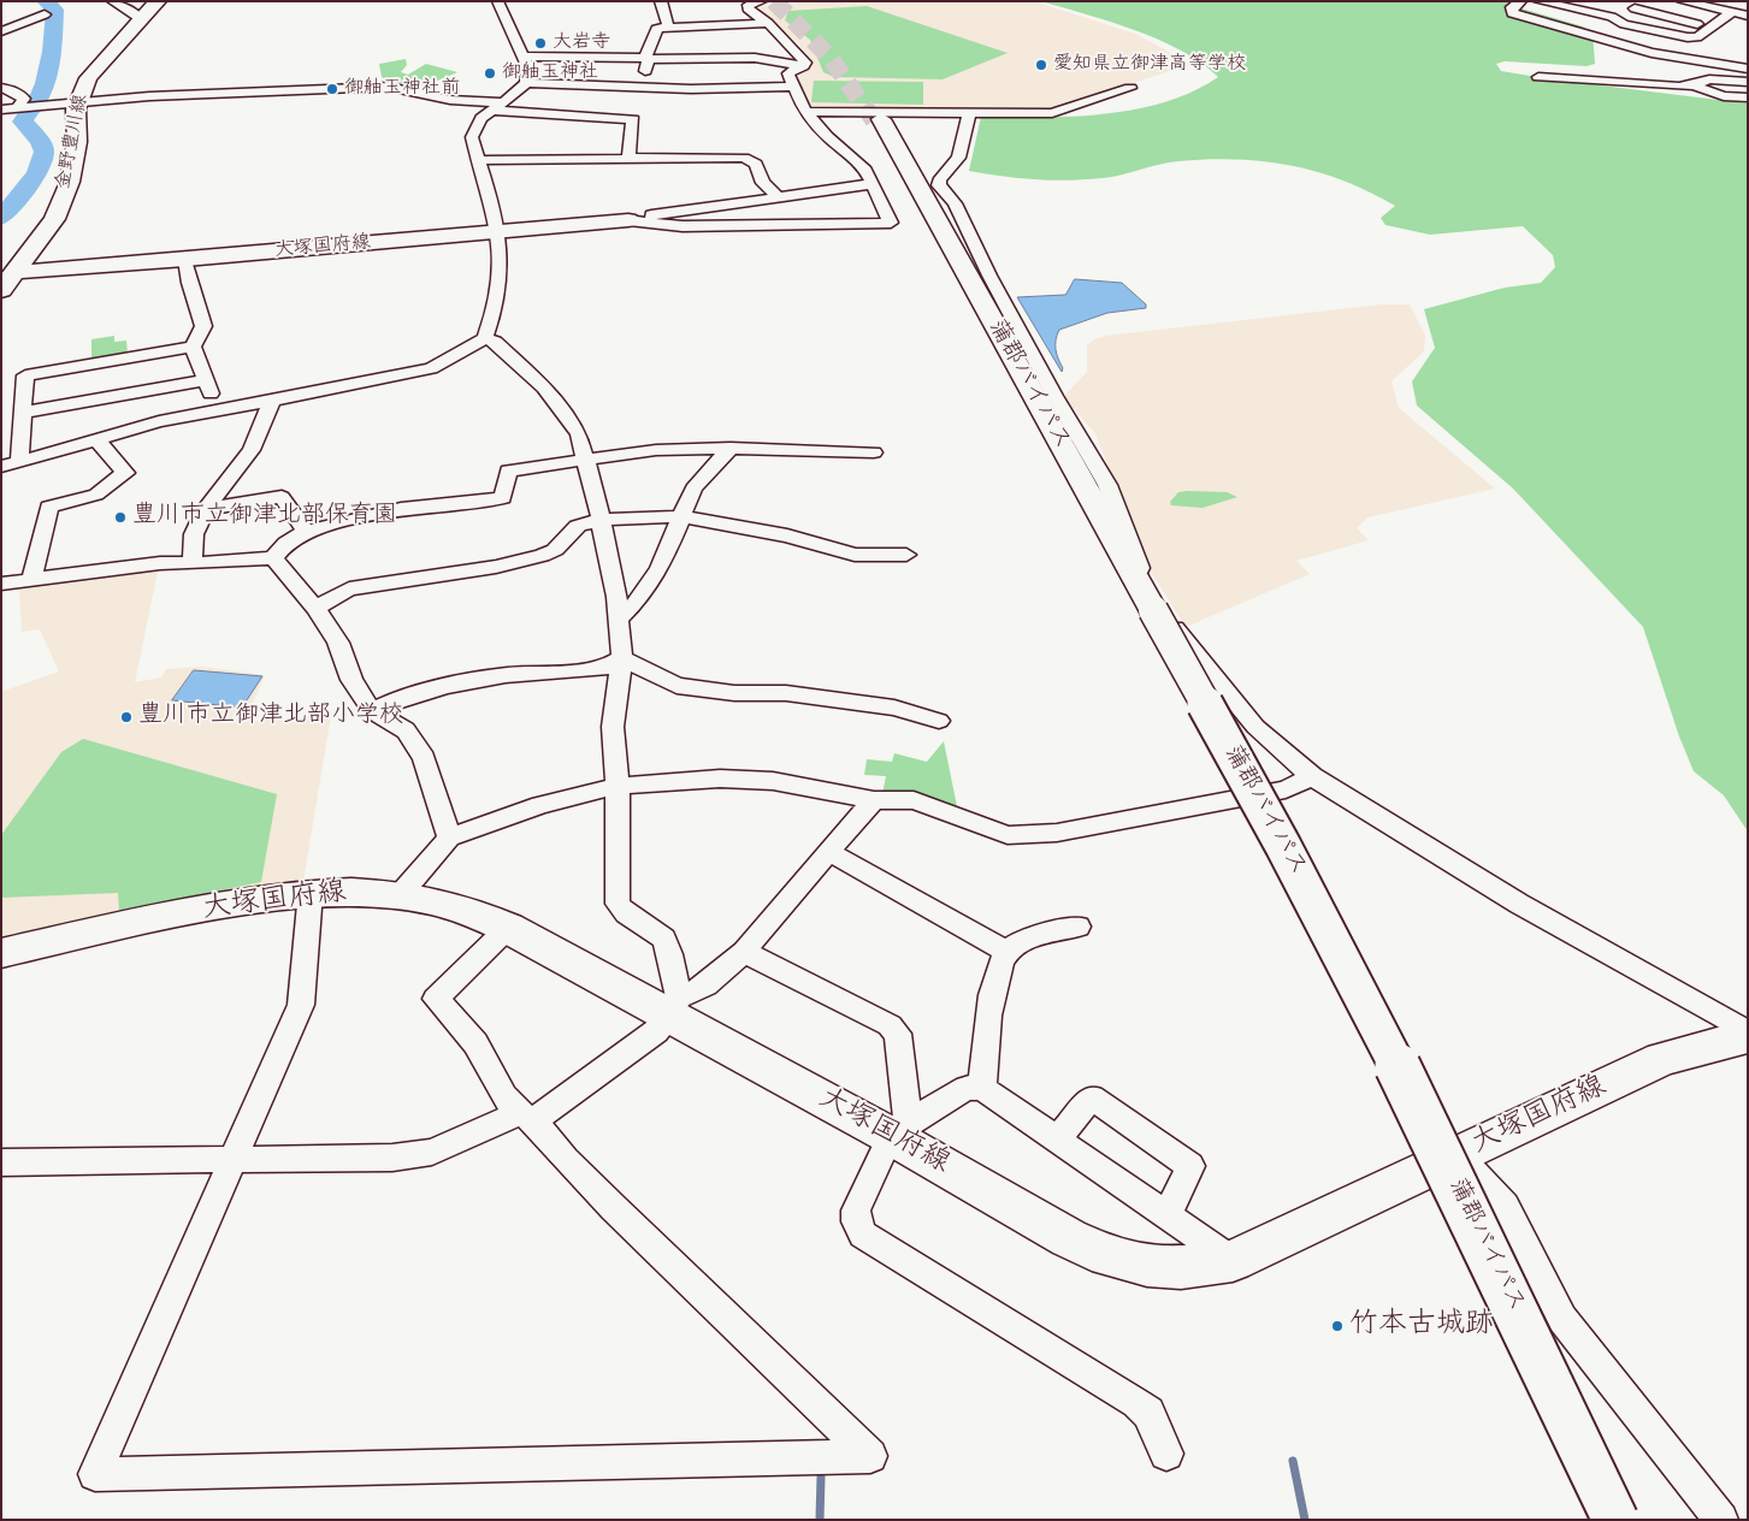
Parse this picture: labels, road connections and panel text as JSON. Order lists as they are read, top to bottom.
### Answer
{
  "streets": {
    "main road": ["金野豊川線", "大塚国府線", "蒲郡バイパス"]
  },
  "crossings": [
    ["金野豊川線", "大塚国府線"]
  ],
  "places": [
    "大岩寺",
    "愛知県立御津高等学校",
    "御舳玉神社",
    "御舳玉神社前",
    "豊川市立御津北部保育園",
    "豊川市立御津北部小学校",
    "竹本古城跡"
  ]
}
